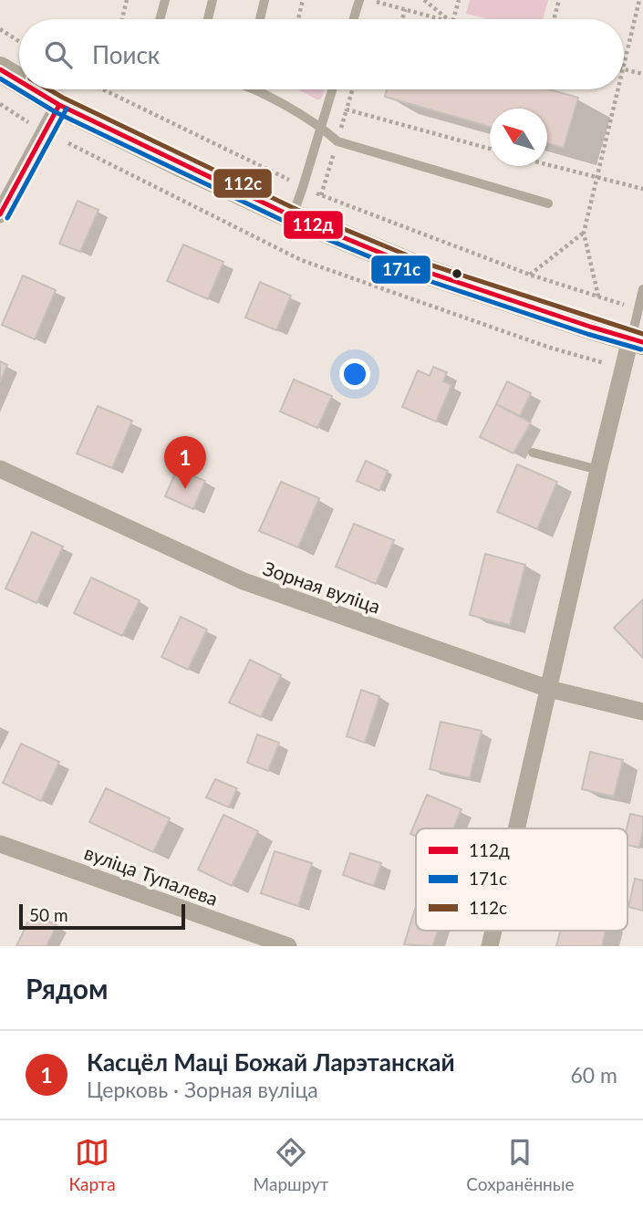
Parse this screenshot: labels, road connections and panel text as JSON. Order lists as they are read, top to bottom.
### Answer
{
  "streets": {
    "street": ["Зорная вуліца", "вуліца Тупалева"]
  },
  "lines": ["transit line 112д", "transit line 171с", "transit line 112с"],
  "legend": ["112д", "171с", "112с"],
  "scale_bar": "50 m",
  "north": "top left",
  "page": {
    "search": "Поиск",
    "pins": "1",
    "scale": "50 m",
    "heading": "Рядом",
    "list": [
      {
        "mark": "1",
        "name": "Касцёл Маці Божай Ларэтанскай",
        "note": "Церковь · Зорная вуліца",
        "value": "60 m"
      }
    ],
    "nav": ["Карта", "Маршрут", "Сохранённые"]
  }
}
